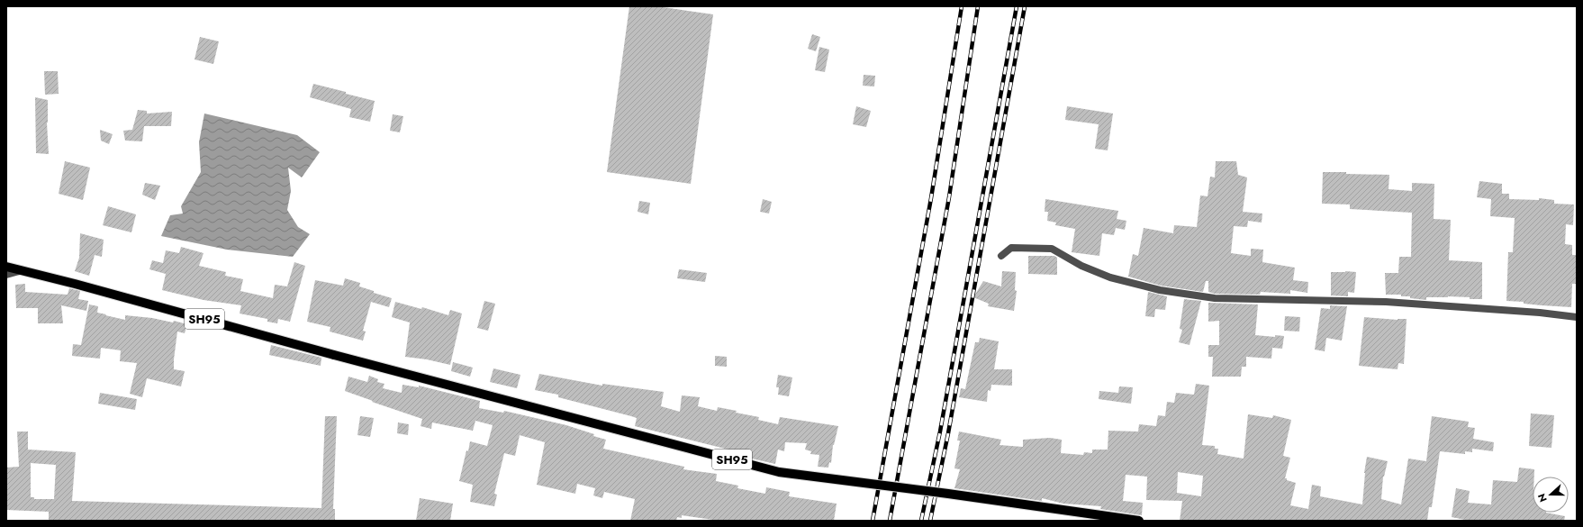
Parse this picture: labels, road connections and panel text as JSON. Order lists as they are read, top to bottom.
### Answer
{
  "streets": {
    "main road": ["SH95"]
  },
  "north": "left"
}
